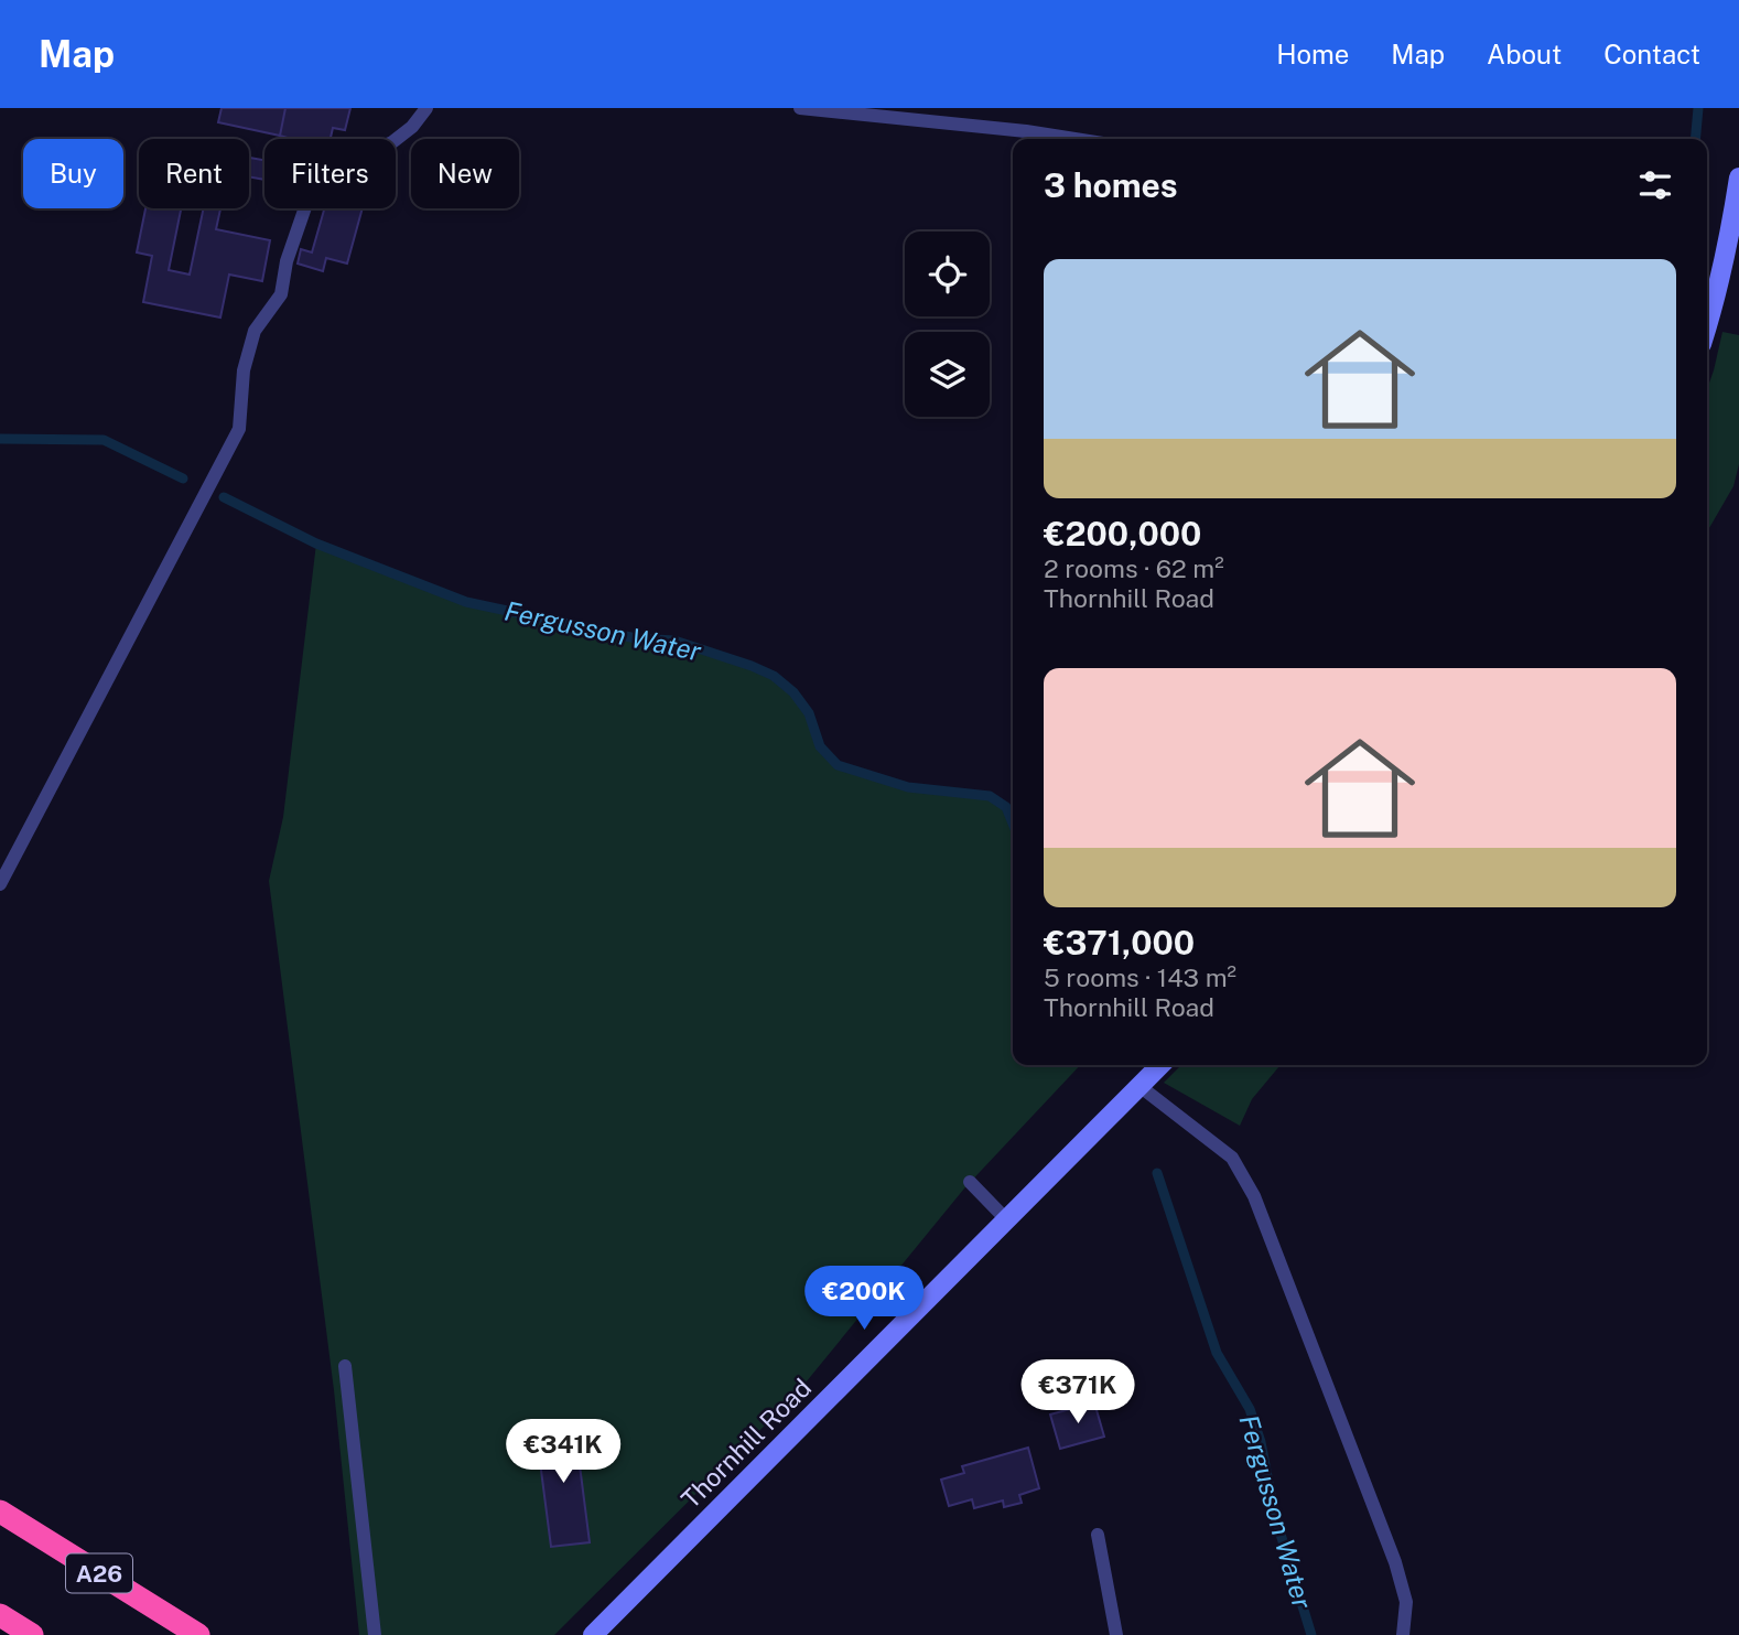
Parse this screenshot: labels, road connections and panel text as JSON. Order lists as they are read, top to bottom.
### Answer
{
  "streets": {
    "highway": ["A26"],
    "street": ["Thornhill Road"]
  },
  "water": ["Fergusson Water"],
  "page": {
    "header": "Map",
    "nav": [
      "Home",
      "Map",
      "About",
      "Contact"
    ],
    "chip": [
      "Buy",
      "Rent",
      "Filters",
      "New"
    ],
    "heading": "3 homes",
    "list": [
      {
        "name": "€200,000",
        "note": "2 rooms · 62 m² · Thornhill Road"
      },
      {
        "name": "€371,000",
        "note": "5 rooms · 143 m² · Thornhill Road"
      }
    ],
    "price": ["€200K", "€371K", "€341K"]
  }
}
